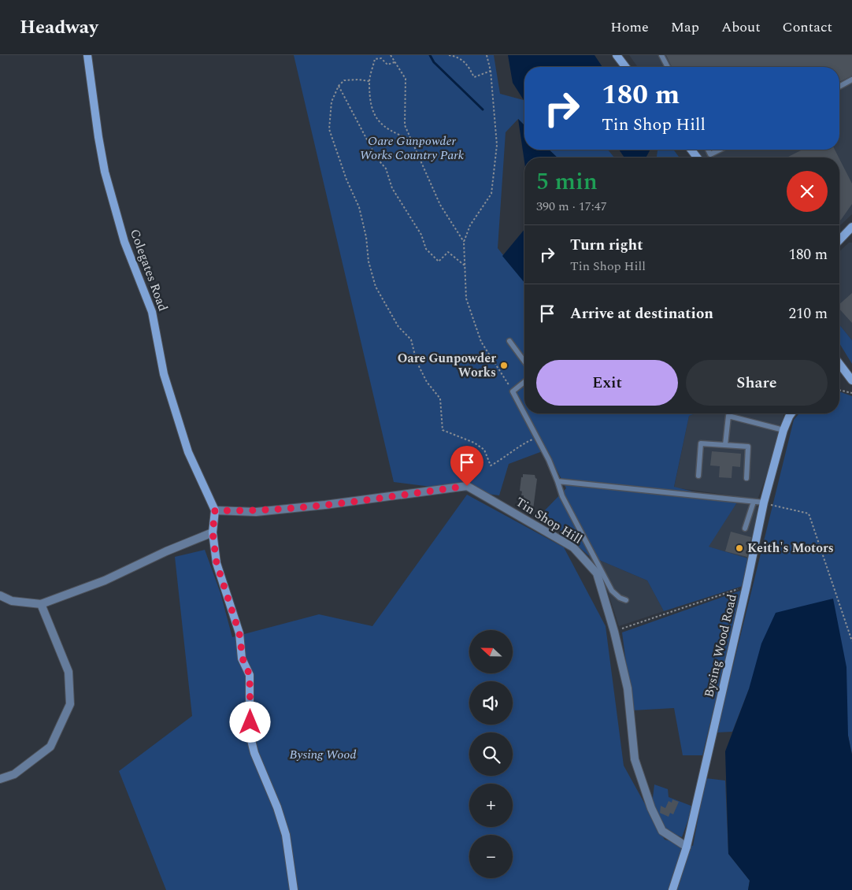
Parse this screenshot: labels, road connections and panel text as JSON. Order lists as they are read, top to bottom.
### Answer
{
  "streets": {
    "street": ["Colegates Road", "Tin Shop Hill", "Bysing Wood Road"]
  },
  "crossings": [
    ["Colegates Road", "Tin Shop Hill"],
    ["Tin Shop Hill", "Bysing Wood Road"]
  ],
  "parks": ["Oare Gunpowder Works Country Park", "Bysing Wood"],
  "places": ["Oare Gunpowder Works", "Keith's Motors"],
  "north": "left",
  "page": {
    "header": "Headway",
    "nav": [
      "Home",
      "Map",
      "About",
      "Contact"
    ],
    "turn": ["180 m", "Tin Shop Hill"],
    "heading": ["5 min", "390 m · 17:47"],
    "list": [
      {
        "name": "Turn right",
        "note": "Tin Shop Hill",
        "value": "180 m"
      },
      {
        "name": "Arrive at destination",
        "value": "210 m"
      }
    ],
    "buttons": ["Exit", "Share"],
    "map_buttons": ["+", "−"]
  }
}
